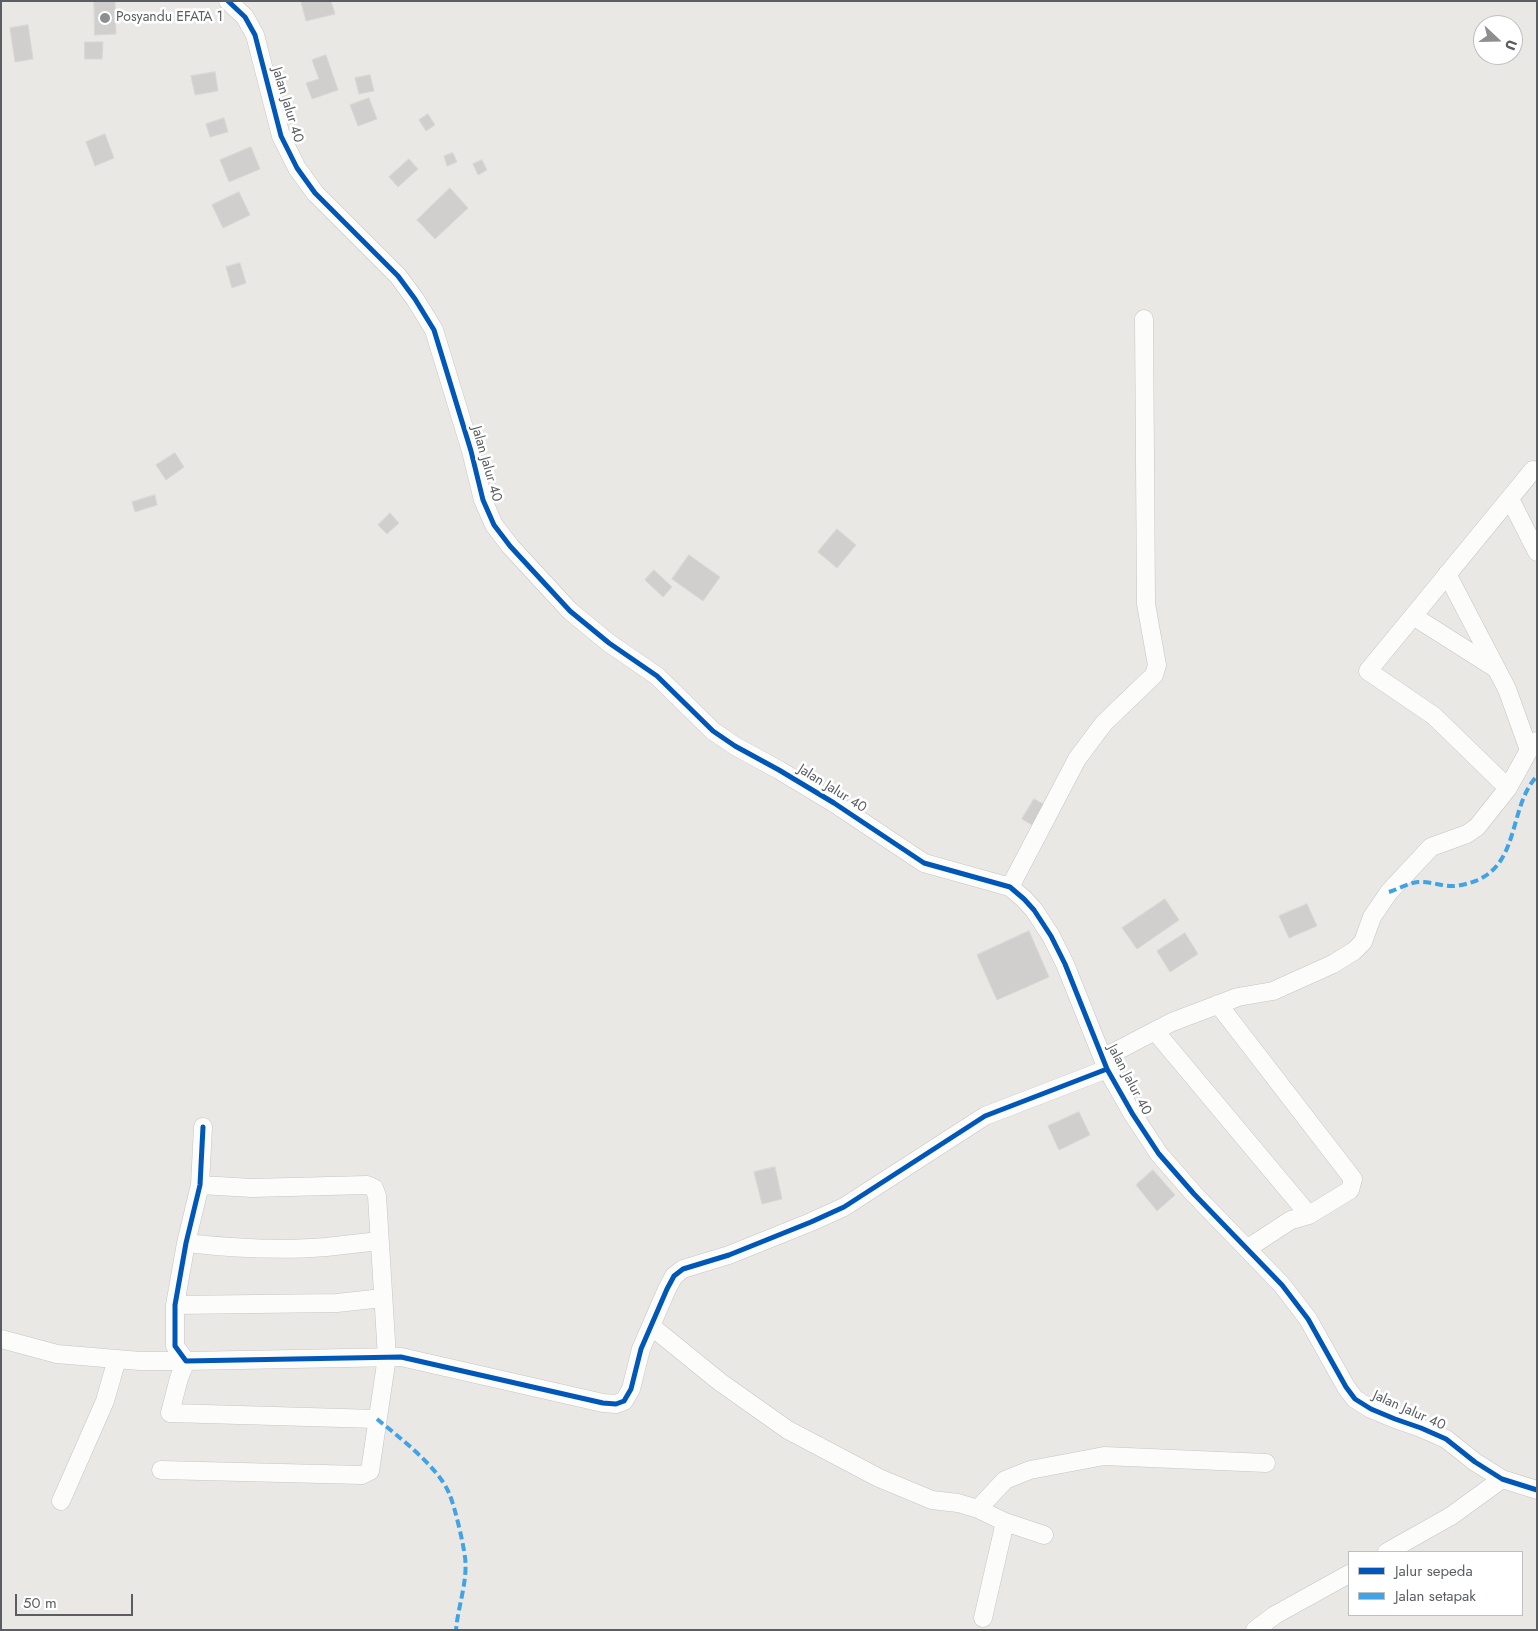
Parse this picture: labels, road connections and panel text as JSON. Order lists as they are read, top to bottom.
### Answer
{
  "streets": {
    "street": ["Jalan Jalur 40"]
  },
  "places": ["Posyandu EFATA 1"],
  "legend": ["Jalur sepeda", "Jalan setapak"],
  "scale_bar": "50 m",
  "north": "right"
}
